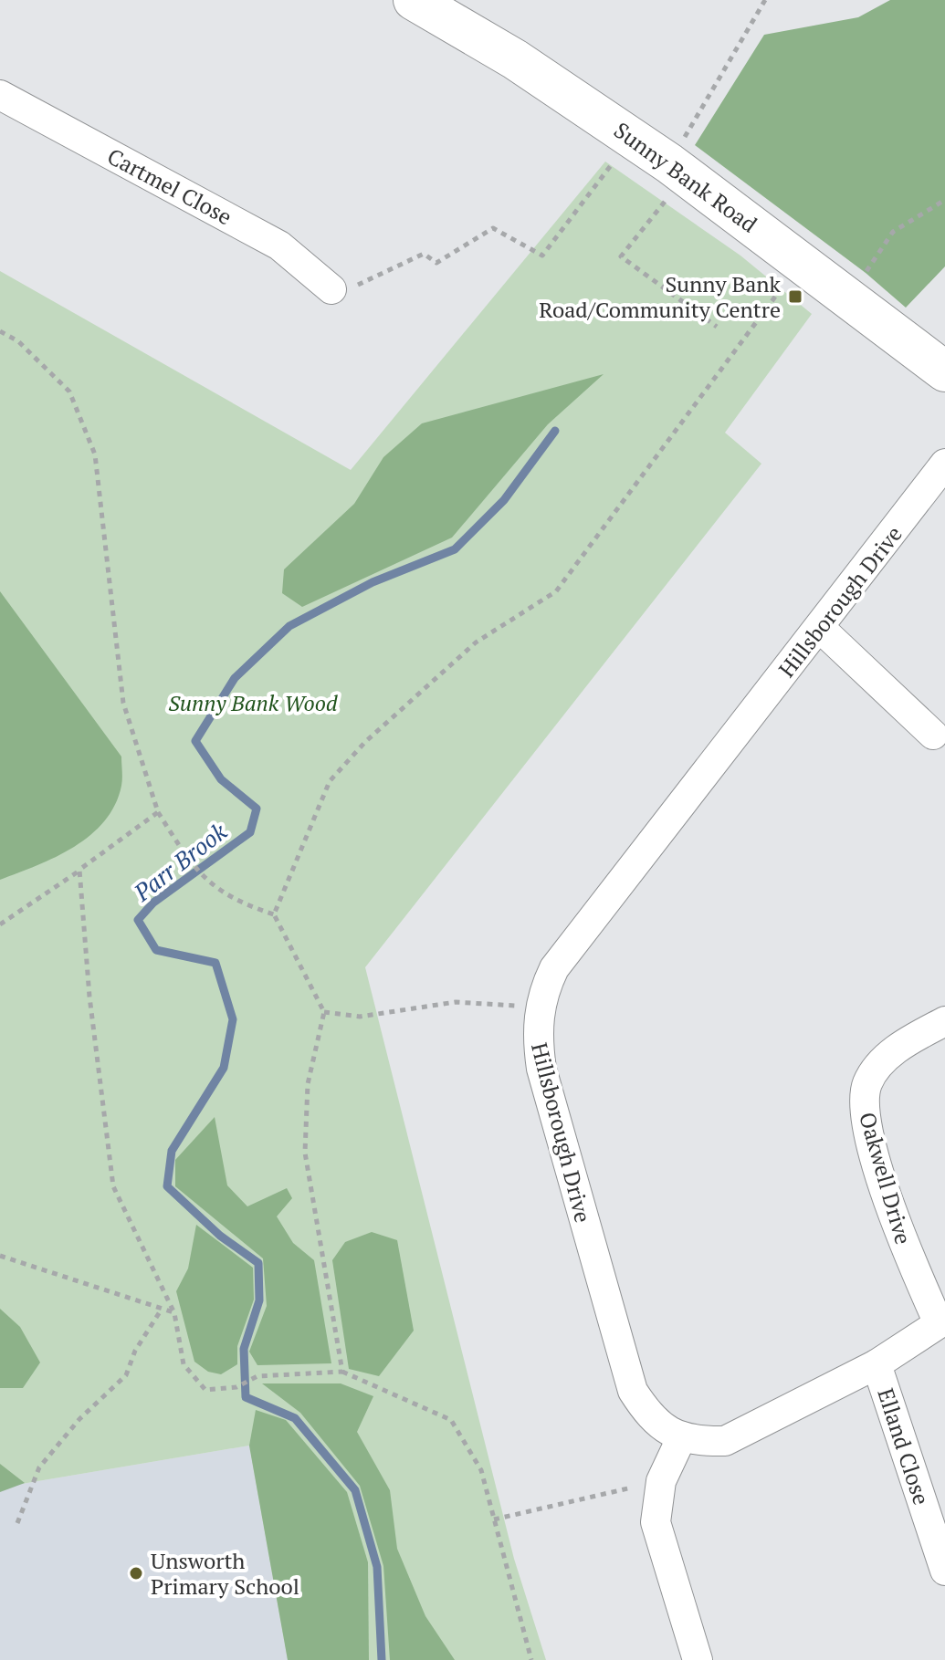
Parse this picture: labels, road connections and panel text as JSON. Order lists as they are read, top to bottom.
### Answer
{
  "streets": {
    "street": [
      "Sunny Bank Road",
      "Cartmel Close",
      "Hillsborough Drive",
      "Oakwell Drive",
      "Elland Close"
    ]
  },
  "crossings": [
    ["Hillsborough Drive", "Oakwell Drive"],
    ["Hillsborough Drive", "Elland Close"]
  ],
  "water": ["Parr Brook"],
  "parks": ["Sunny Bank Wood"],
  "places": {
    "transit": ["Sunny Bank Road/Community Centre"],
    "other": ["Unsworth Primary School"]
  }
}
